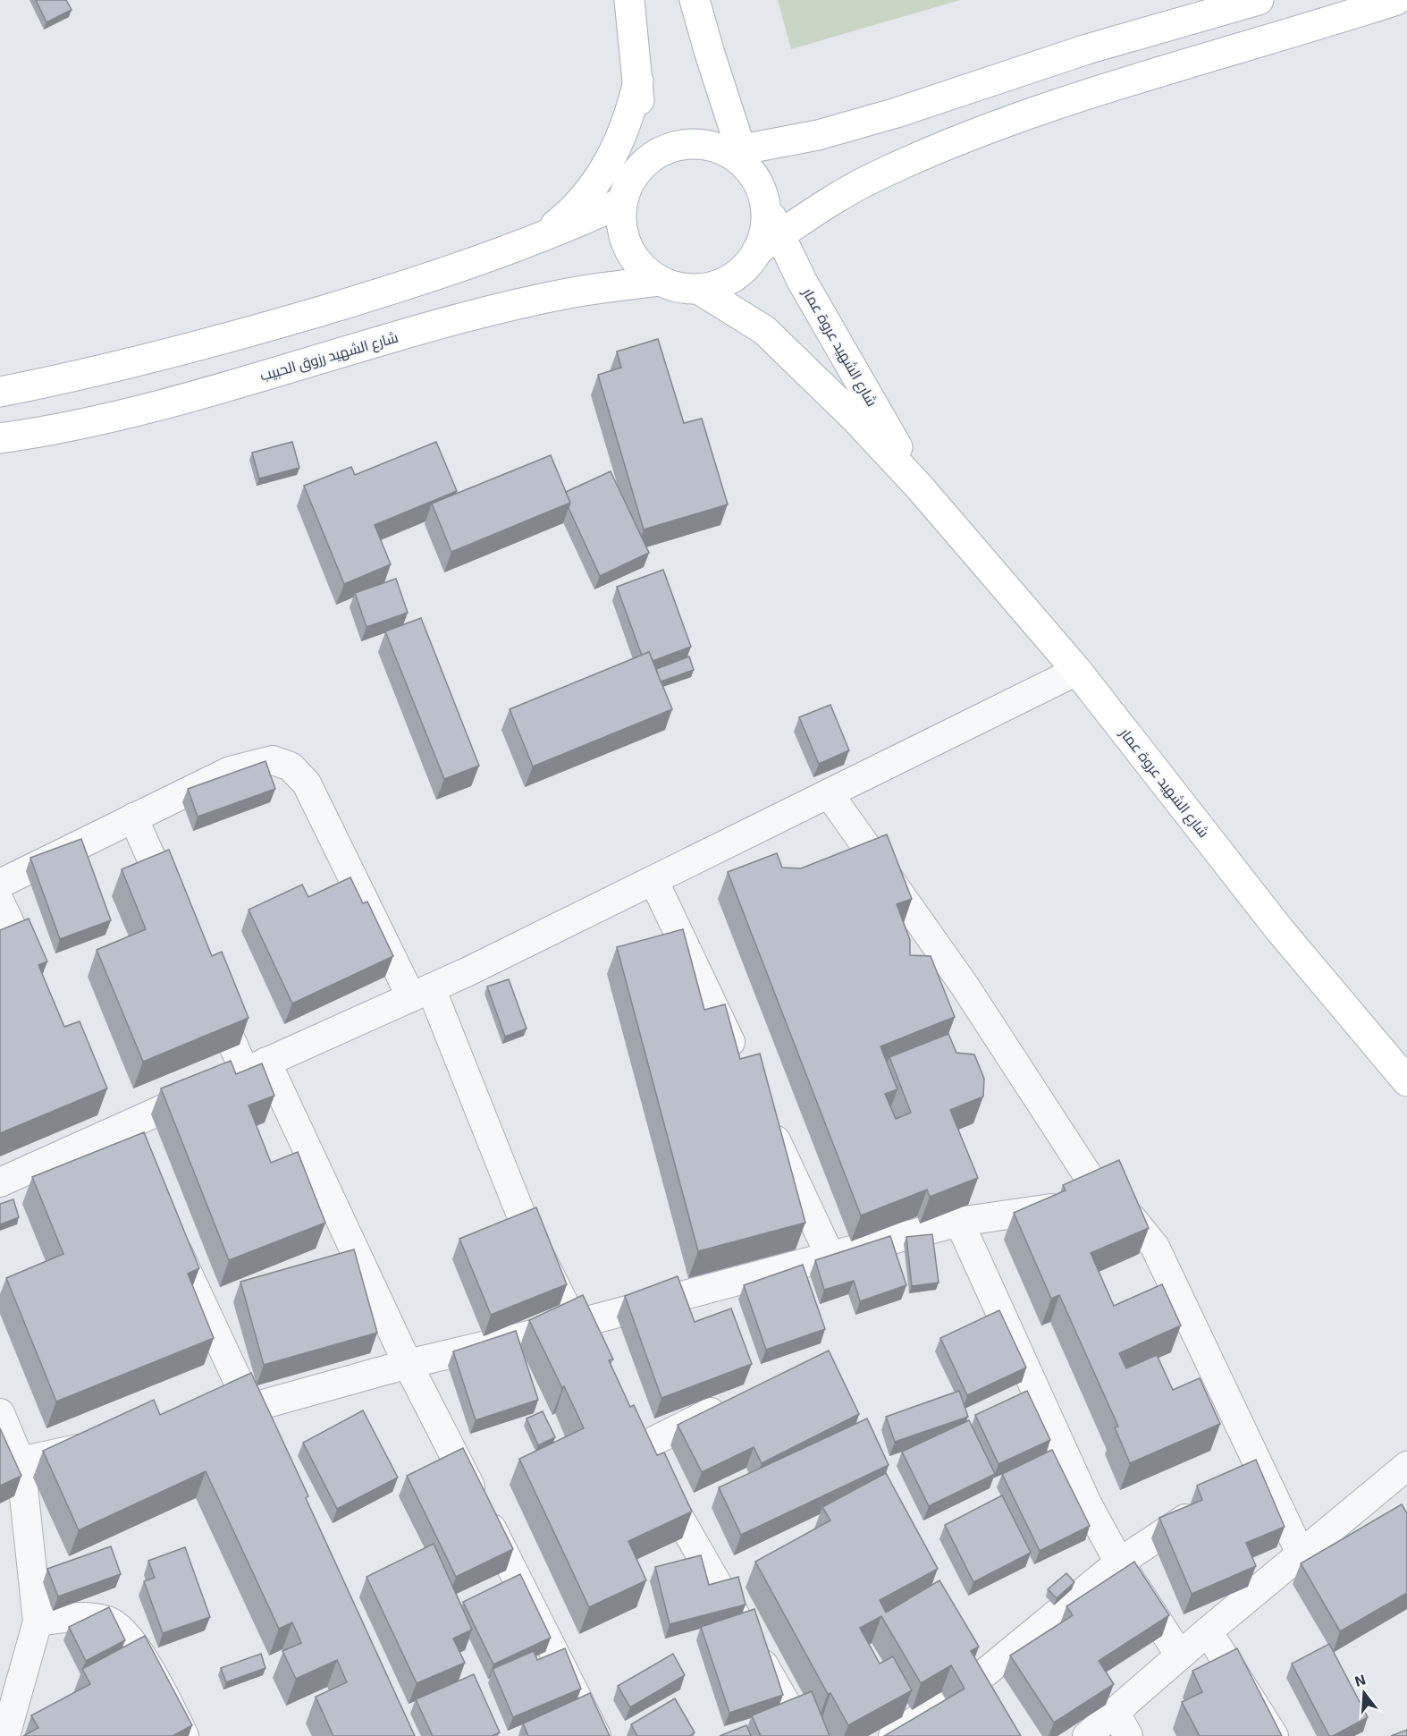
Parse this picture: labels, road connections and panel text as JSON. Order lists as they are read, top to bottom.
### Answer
{
  "streets": {
    "street": ["شارع الشهيد عروة عمار", "شارع الشهيد رزوق الحبيب"]
  },
  "crossings": [
    ["شارع الشهيد عروة عمار", "شارع الشهيد رزوق الحبيب"]
  ],
  "north": "top"
}
